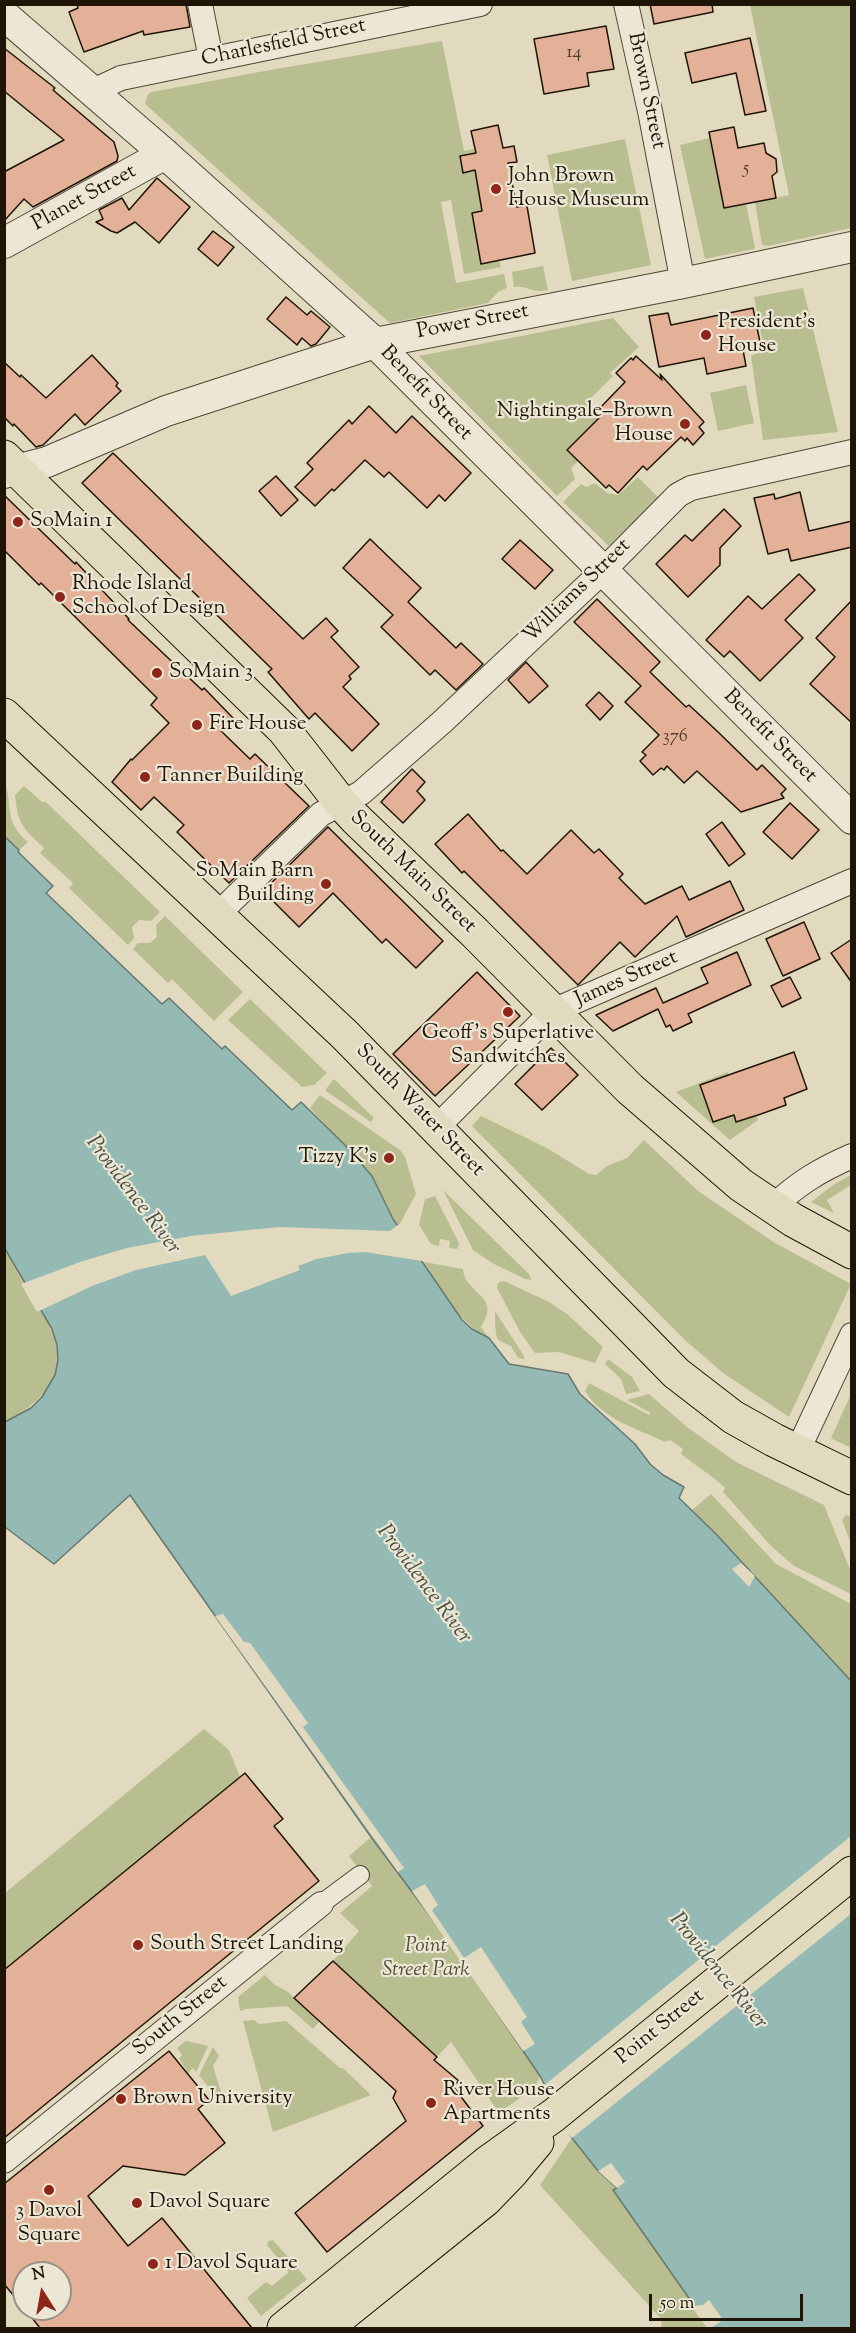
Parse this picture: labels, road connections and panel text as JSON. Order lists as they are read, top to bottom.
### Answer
{
  "streets": {
    "main road": ["South Main Street", "South Water Street", "Point Street"],
    "street": [
      "Charlesfield Street",
      "Brown Street",
      "Planet Street",
      "Power Street",
      "Benefit Street",
      "Williams Street",
      "James Street",
      "South Street"
    ]
  },
  "crossings": [
    ["Charlesfield Street", "Benefit Street"],
    ["Brown Street", "Power Street"],
    ["Planet Street", "Benefit Street"],
    ["Power Street", "Benefit Street"],
    ["Power Street", "South Main Street"],
    ["Benefit Street", "Williams Street"],
    ["Williams Street", "South Main Street"],
    ["Williams Street", "South Water Street"],
    ["South Main Street", "James Street"],
    ["James Street", "South Water Street"]
  ],
  "water": ["Providence River"],
  "parks": ["Point Street Park"],
  "places": [
    "John Brown House Museum",
    "President's House",
    "Nightingale–Brown House",
    "SoMain 1",
    "Rhode Island School of Design",
    "SoMain 3",
    "Fire House",
    "Tanner Building",
    "SoMain Barn Building",
    "Geoff's Superlative Sandwitches",
    "Tizzy K's",
    "South Street Landing",
    "Brown University",
    "River House Apartments",
    "3 Davol Square",
    "Davol Square",
    "1 Davol Square"
  ],
  "house_numbers": ["14", "5", "376"],
  "scale_bar": "50 m",
  "north": "top"
}
